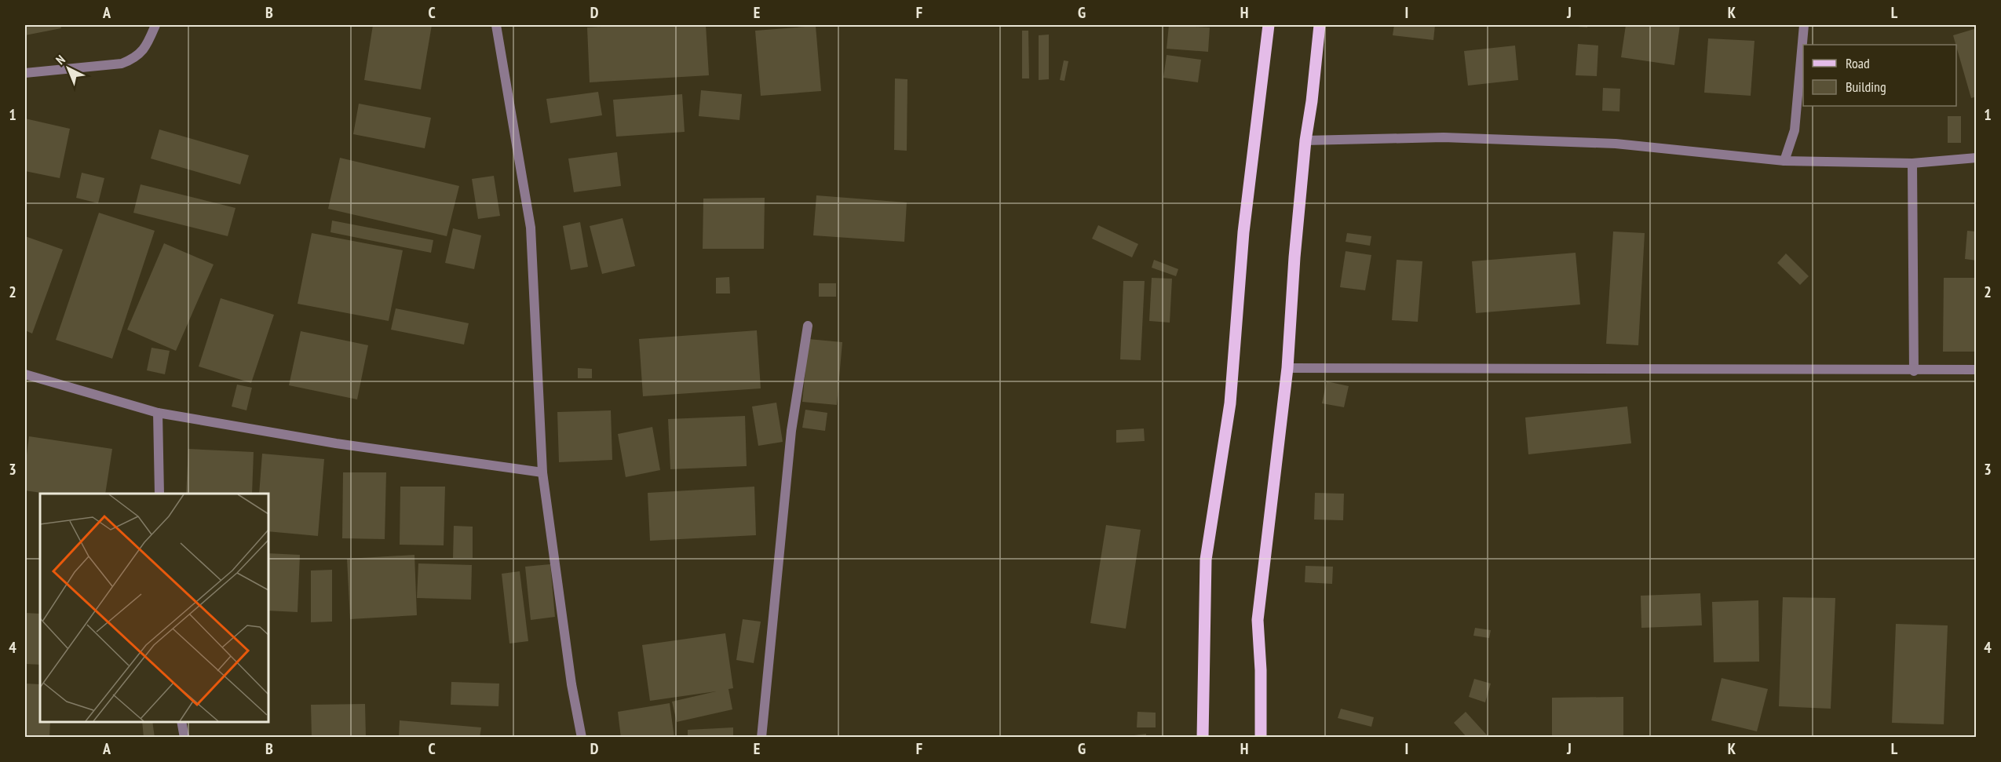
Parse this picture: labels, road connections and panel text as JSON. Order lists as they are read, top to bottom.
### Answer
{
  "legend": ["Road", "Building"],
  "north": "top left",
  "grid": {
    "columns": [
      "A",
      "B",
      "C",
      "D",
      "E",
      "F",
      "G",
      "H",
      "I",
      "J",
      "K",
      "L"
    ],
    "rows": [
      "1",
      "2",
      "3",
      "4"
    ]
  }
}
